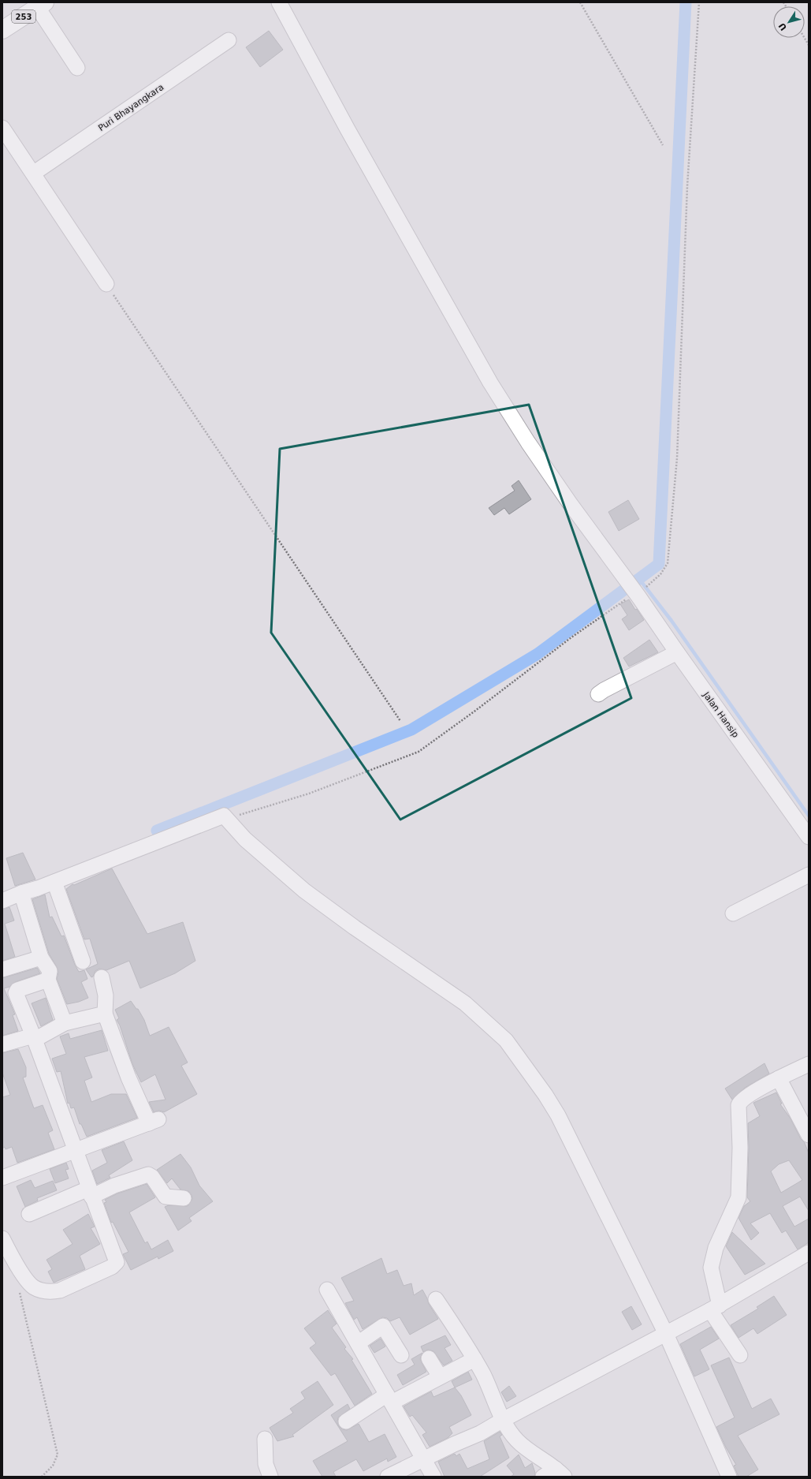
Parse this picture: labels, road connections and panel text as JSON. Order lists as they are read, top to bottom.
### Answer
{
  "streets": {
    "main road": ["253"],
    "street": ["Puri Bhayangkara", "Jalan Hansip"]
  },
  "north": "bottom left"
}
